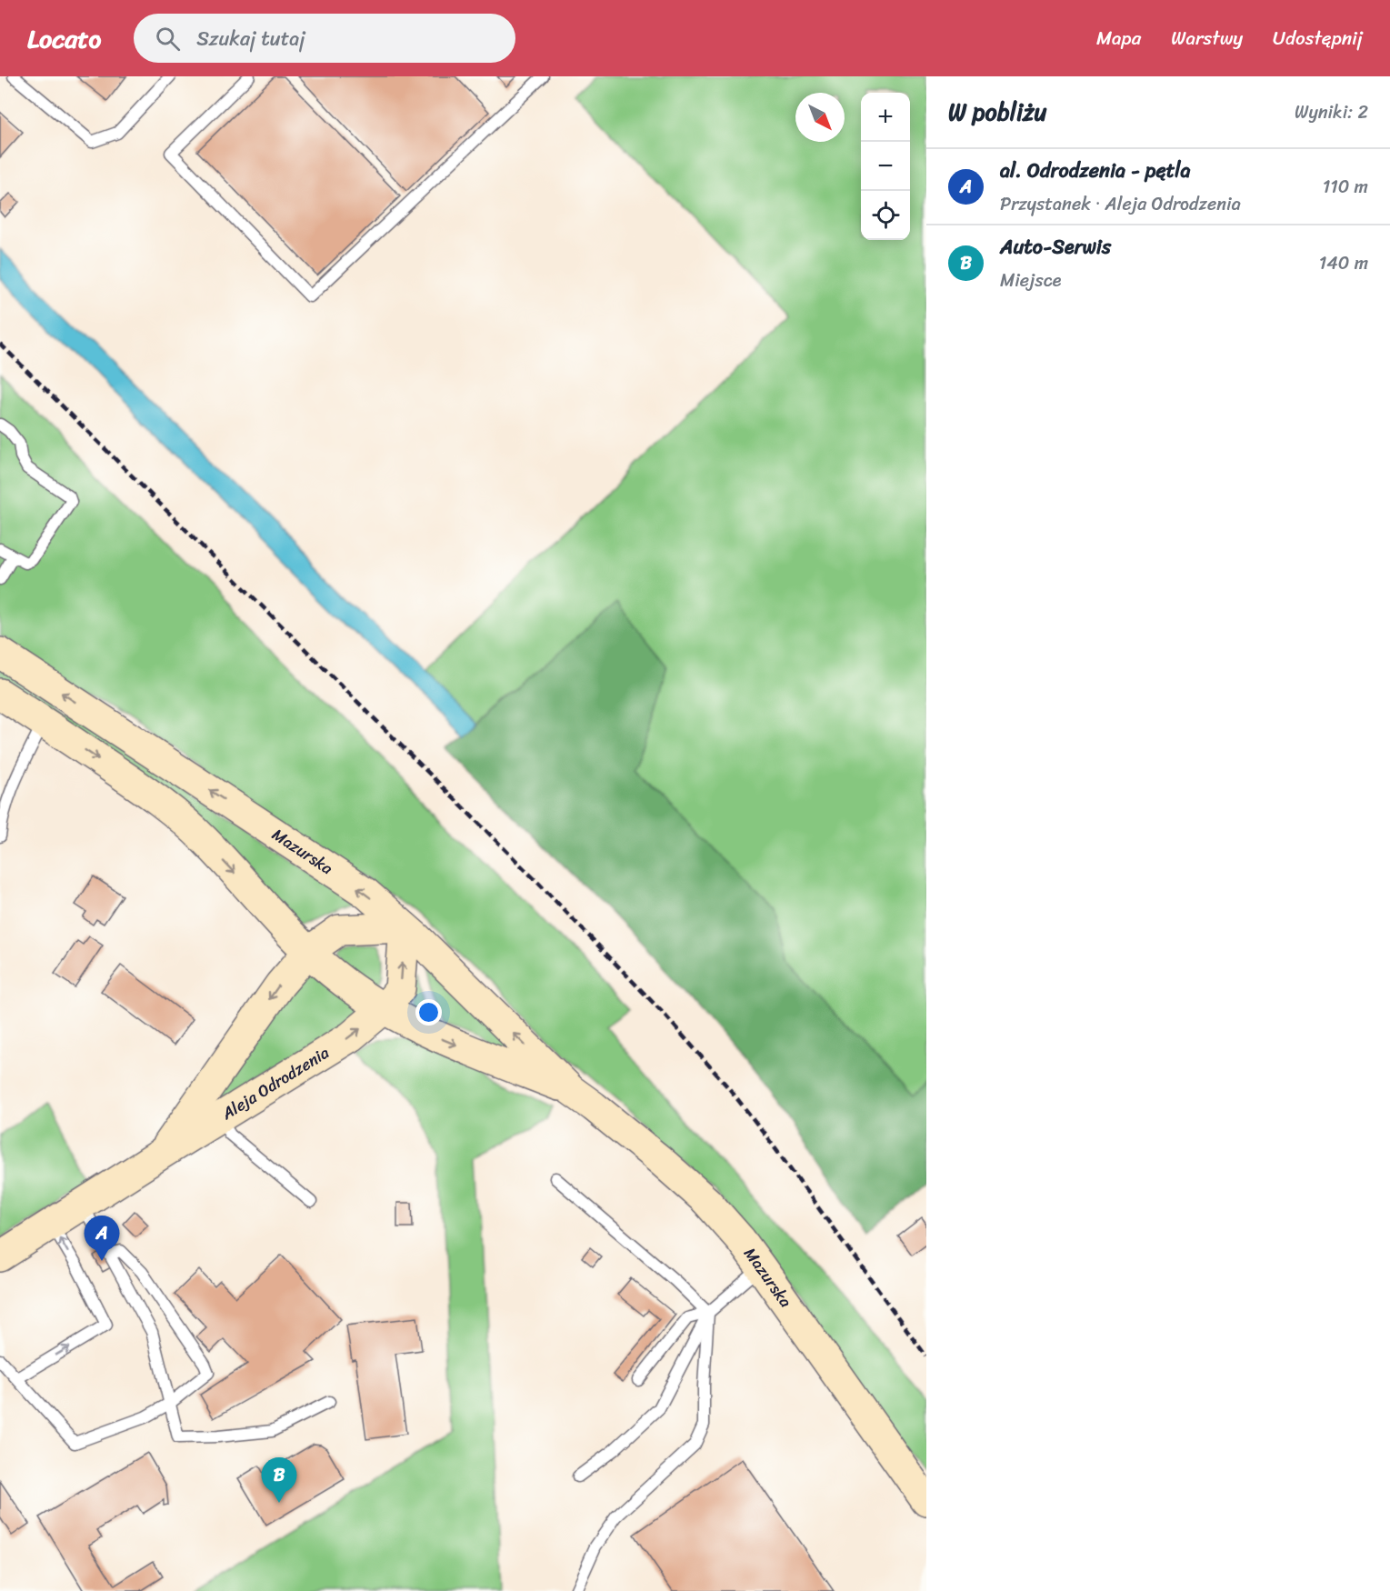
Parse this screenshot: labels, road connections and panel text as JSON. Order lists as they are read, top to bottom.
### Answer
{
  "streets": {
    "main road": ["Mazurska", "Aleja Odrodzenia"]
  },
  "crossings": [
    ["Mazurska", "Aleja Odrodzenia"]
  ],
  "north": "bottom right",
  "page": {
    "header": "Locato",
    "search": "Szukaj tutaj",
    "nav": ["Mapa", "Warstwy", "Udostępnij"],
    "heading": ["W pobliżu", "Wyniki: 2"],
    "map_buttons": ["+", "−"],
    "list": [
      {
        "mark": "A",
        "name": "al. Odrodzenia - pętla",
        "note": "Przystanek · Aleja Odrodzenia",
        "value": "110 m"
      },
      {
        "mark": "B",
        "name": "Auto-Serwis",
        "note": "Miejsce",
        "value": "140 m"
      }
    ],
    "pins": ["A", "B"]
  }
}
